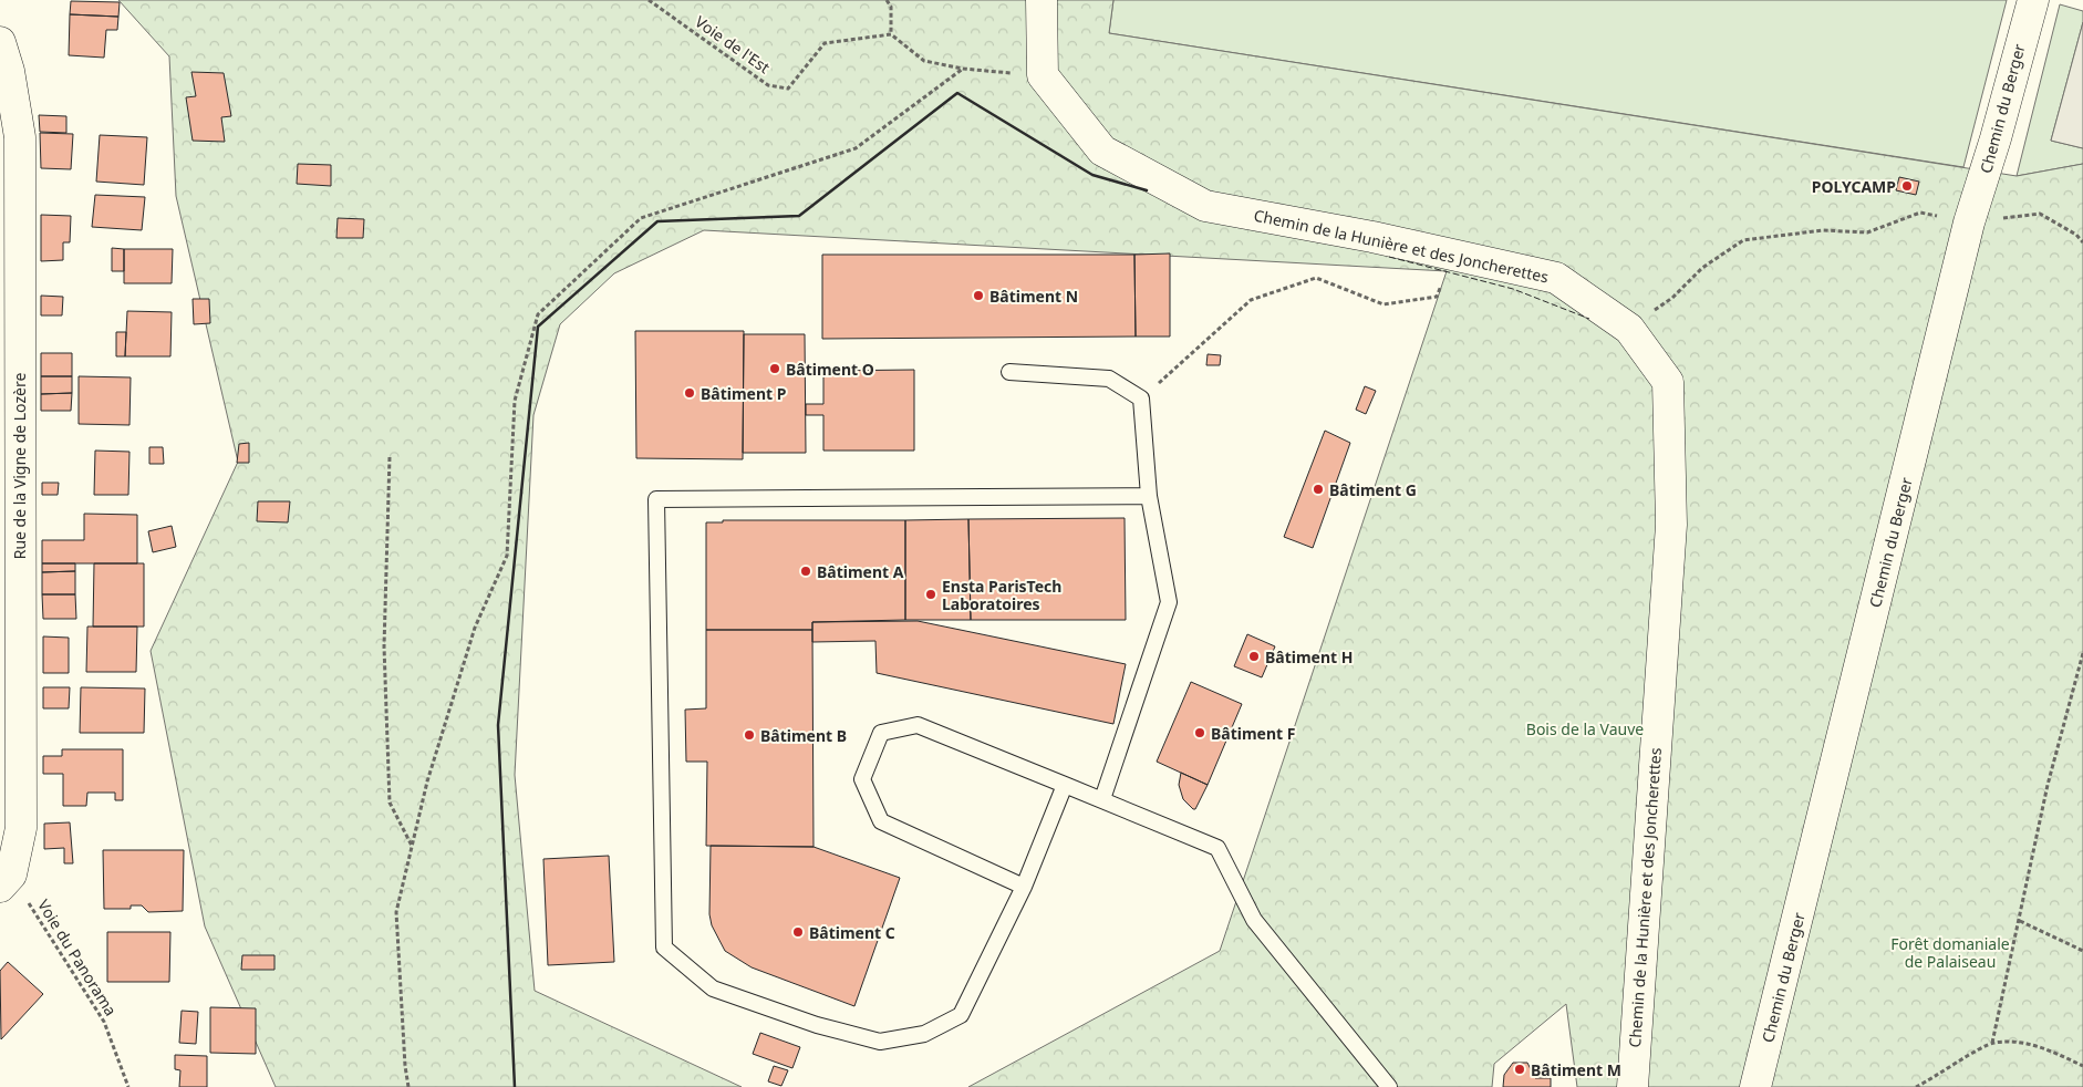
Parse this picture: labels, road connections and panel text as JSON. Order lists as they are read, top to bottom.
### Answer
{
  "streets": {
    "street": ["Chemin du Berger", "Chemin de la Hunière et des Joncherettes", "Rue de la Vigne de Lozère"],
    "path": ["Voie de l'Est", "Voie du Panorama"]
  },
  "crossings": [
    ["Rue de la Vigne de Lozère", "Voie du Panorama"]
  ],
  "parks": ["Bois de la Vauve", "Forêt domaniale de Palaiseau"],
  "places": [
    "POLYCAMP",
    "Bâtiment N",
    "Bâtiment O",
    "Bâtiment P",
    "Bâtiment G",
    "Bâtiment A",
    "Ensta ParisTech Laboratoires",
    "Bâtiment H",
    "Bâtiment F",
    "Bâtiment B",
    "Bâtiment C",
    "Bâtiment M"
  ]
}
